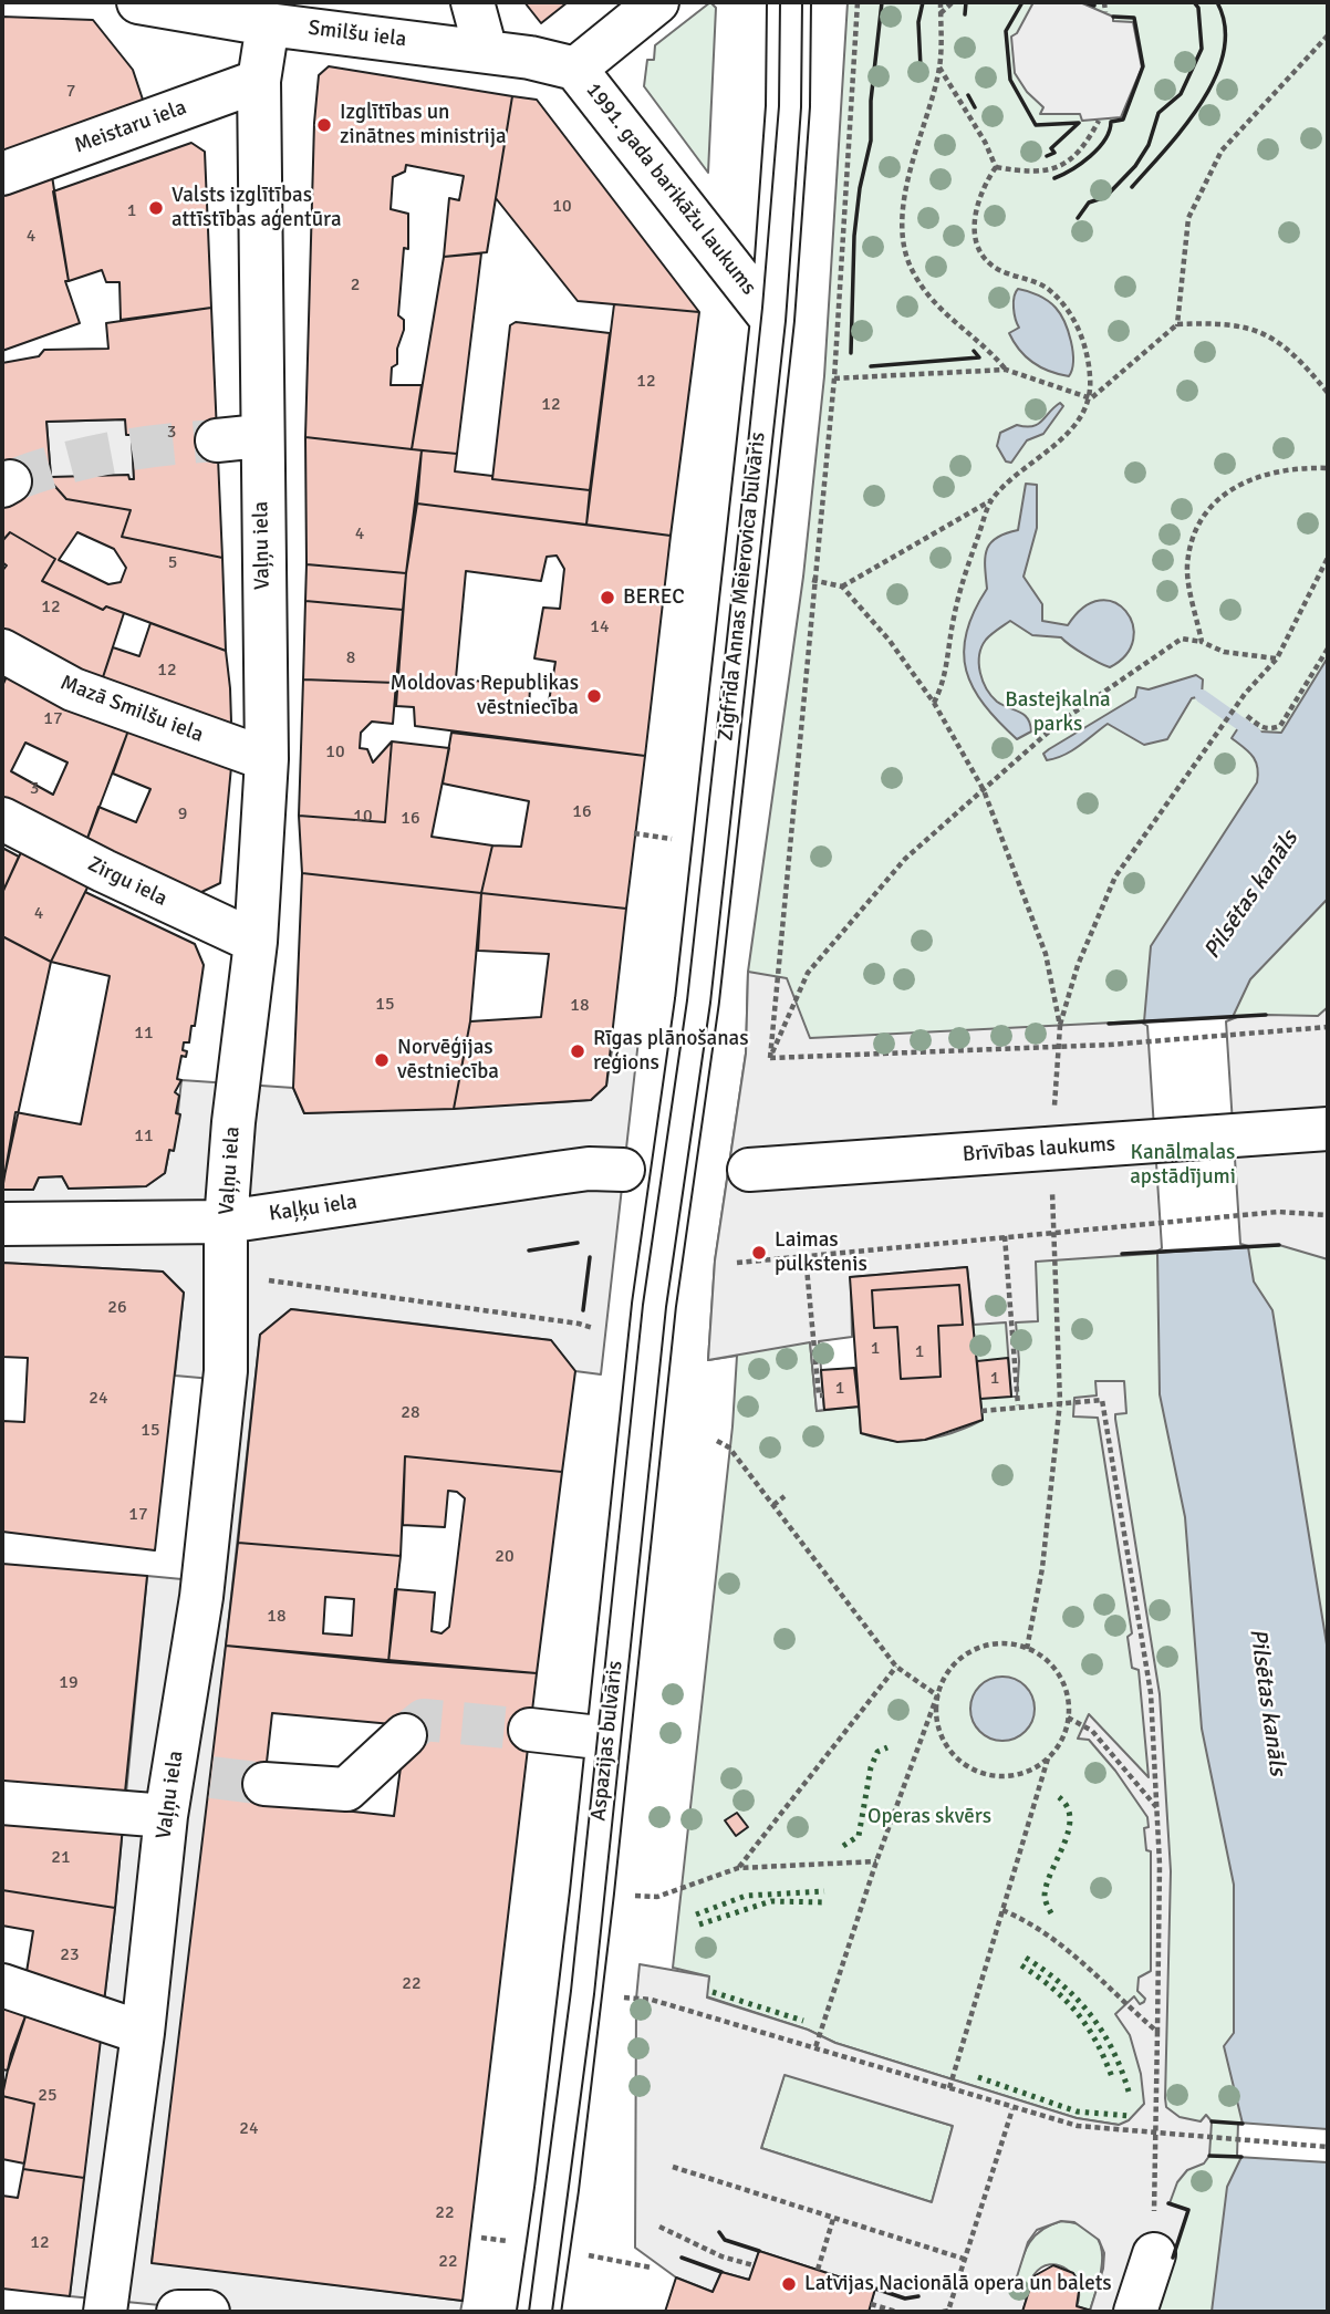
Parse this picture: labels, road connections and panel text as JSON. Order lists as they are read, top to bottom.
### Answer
{
  "streets": {
    "street": [
      "Smilšu iela",
      "Meistaru iela",
      "1991. gada barikāžu laukums",
      "Vaļņu iela",
      "Zigfrīda Annas Meierovica bulvāris",
      "Mazā Smilšu iela",
      "Zirgu iela",
      "Brīvības laukums",
      "Kaļķu iela",
      "Aspazijas bulvāris"
    ]
  },
  "crossings": [
    ["Smilšu iela", "1991. gada barikāžu laukums"],
    ["Smilšu iela", "Vaļņu iela"],
    ["Meistaru iela", "Vaļņu iela"],
    ["1991. gada barikāžu laukums", "Zigfrīda Annas Meierovica bulvāris"],
    ["Vaļņu iela", "Mazā Smilšu iela"],
    ["Vaļņu iela", "Zirgu iela"],
    ["Vaļņu iela", "Kaļķu iela"],
    ["Zigfrīda Annas Meierovica bulvāris", "Aspazijas bulvāris"]
  ],
  "water": ["Pilsētas kanāls"],
  "parks": ["Bastejkalna parks", "Kanālmalas apstādījumi", "Operas skvērs"],
  "places": [
    "Izglītības un zinātnes ministrija",
    "Valsts izglītības attīstības aģentūra",
    "BEREC",
    "Moldovas Republikas vēstniecība",
    "Rīgas plānošanas reģions",
    "Norvēģijas vēstniecība",
    "Laimas pulkstenis",
    "Latvijas Nacionālā opera un balets"
  ],
  "house_numbers": [
    "7",
    "10",
    "1",
    "4",
    "2",
    "12",
    "12",
    "3",
    "4",
    "5",
    "12",
    "14",
    "8",
    "12",
    "17",
    "10",
    "3",
    "16",
    "9",
    "10",
    "16",
    "4",
    "15",
    "18",
    "11",
    "11",
    "26",
    "1",
    "1",
    "1",
    "1",
    "24",
    "28",
    "15",
    "17",
    "20",
    "18",
    "19",
    "21",
    "23",
    "22",
    "25",
    "24",
    "22",
    "12",
    "22"
  ]
}
